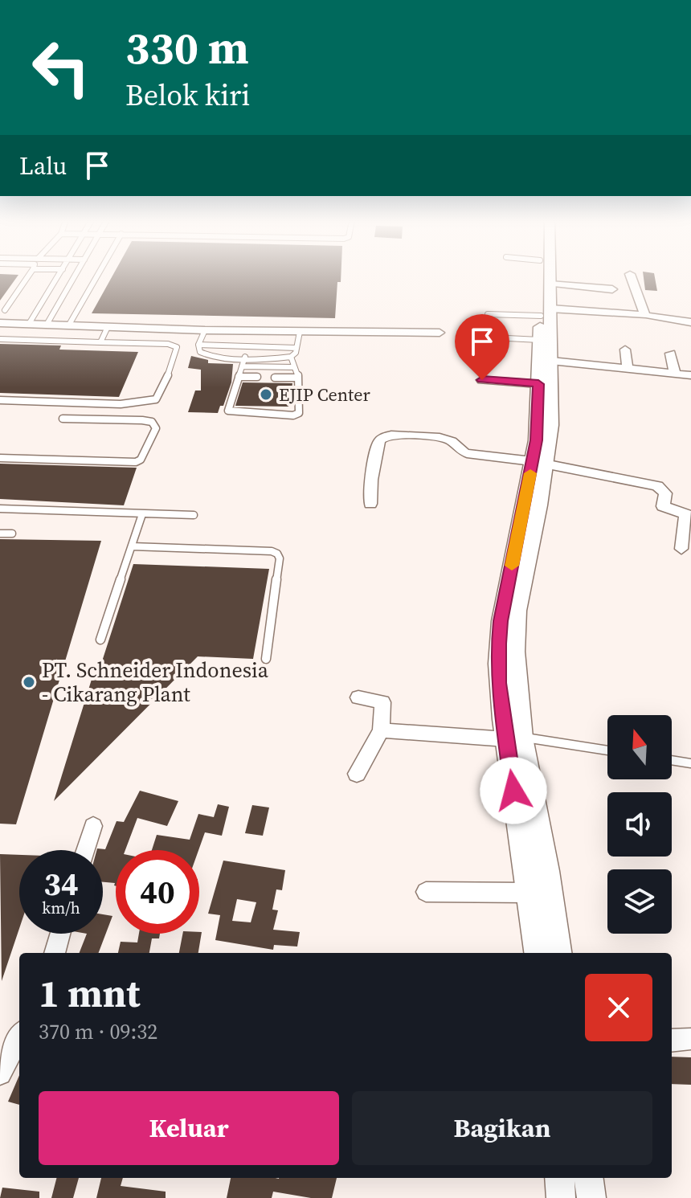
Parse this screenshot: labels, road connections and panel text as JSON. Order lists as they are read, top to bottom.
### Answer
{
  "places": ["EJIP Center", "PT. Schneider Indonesia - Cikarang Plant"],
  "north": "top",
  "page": {
    "turn": ["330 m", "Belok kiri"],
    "then": "Lalu",
    "speed": "34 km/h",
    "limit": "40",
    "heading": ["1 mnt", "370 m · 09:32"],
    "buttons": ["Keluar", "Bagikan"]
  }
}
